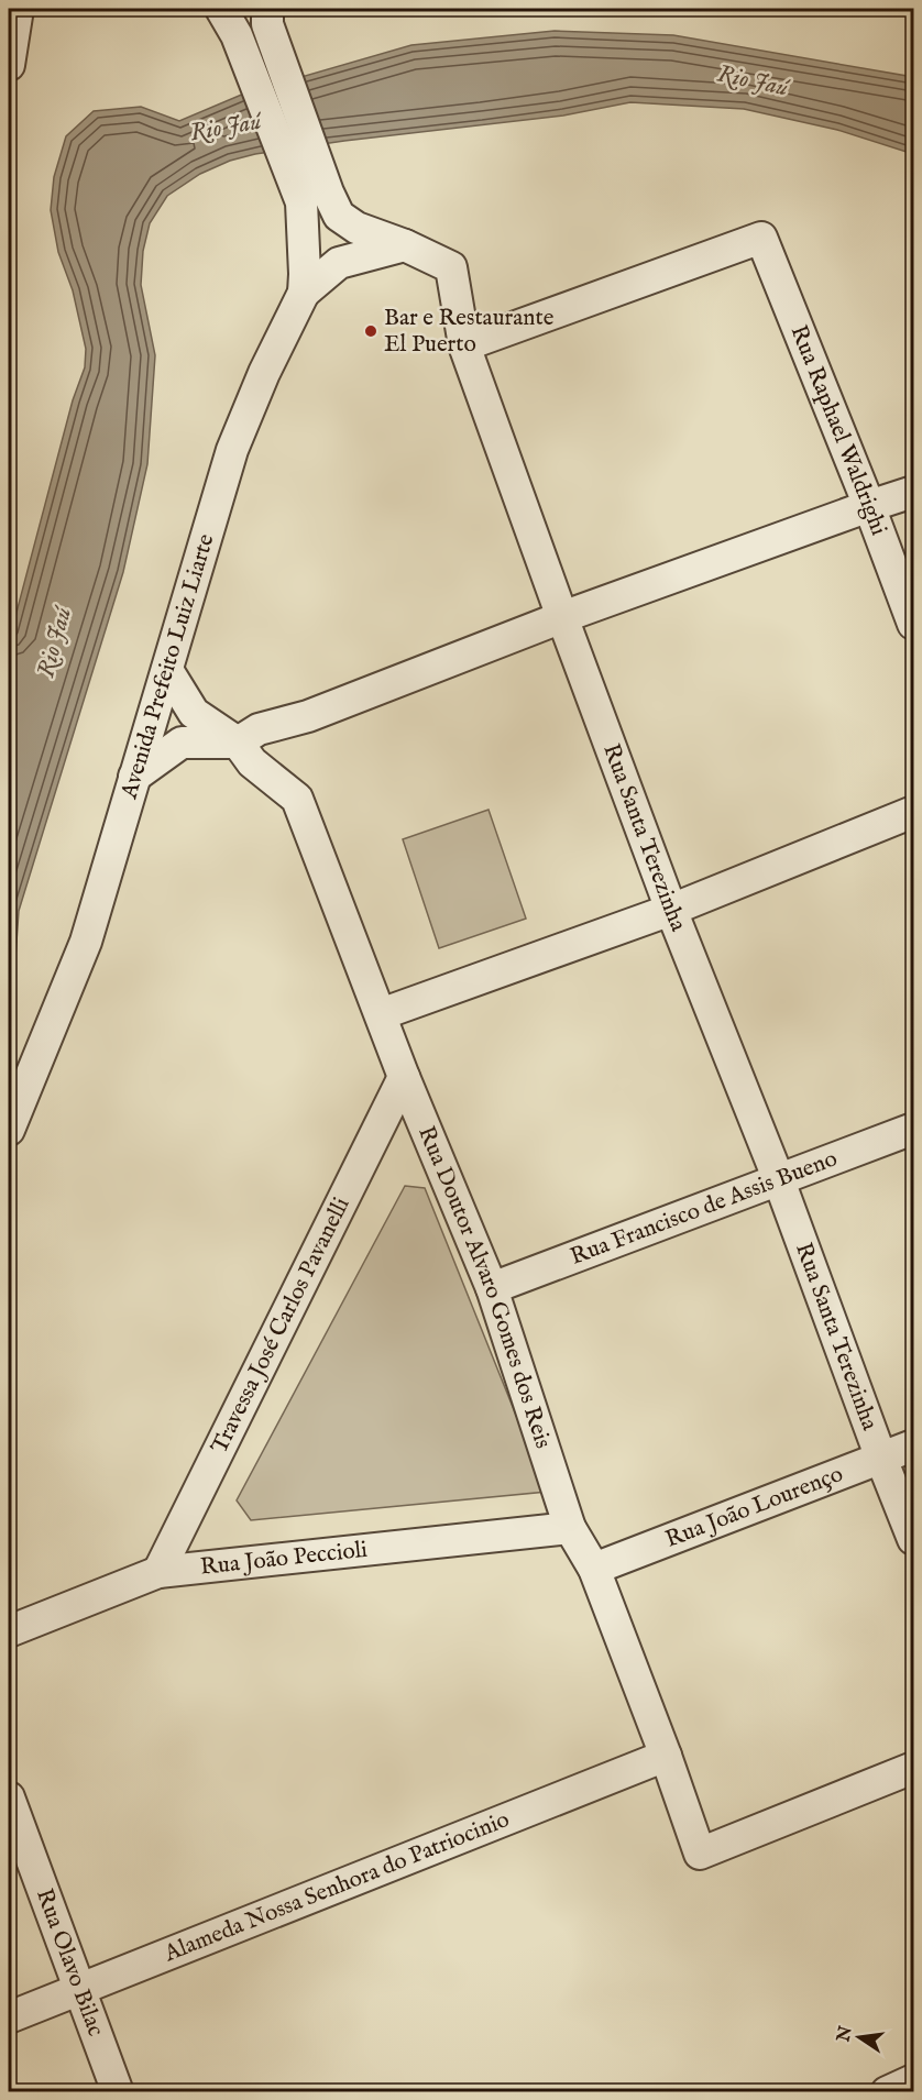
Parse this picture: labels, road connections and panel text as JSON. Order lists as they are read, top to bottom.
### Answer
{
  "streets": {
    "street": [
      "Rua Raphael Waldrighi",
      "Avenida Prefeito Luiz Liarte",
      "Rua Santa Terezinha",
      "Rua Francisco de Assis Bueno",
      "Rua Doutor Alvaro Gomes dos Reis",
      "Travessa José Carlos Pavanelli",
      "Rua João Lourenço",
      "Rua João Peccioli",
      "Alameda Nossa Senhora do Patriocinio",
      "Rua Olavo Bilac"
    ]
  },
  "crossings": [
    ["Rua Raphael Waldrighi", "Rua Santa Terezinha"],
    ["Avenida Prefeito Luiz Liarte", "Rua Santa Terezinha"],
    ["Avenida Prefeito Luiz Liarte", "Rua Doutor Alvaro Gomes dos Reis"],
    ["Rua Santa Terezinha", "Rua Francisco de Assis Bueno"],
    ["Rua Santa Terezinha", "Rua João Lourenço"],
    ["Rua Francisco de Assis Bueno", "Rua Doutor Alvaro Gomes dos Reis"],
    ["Rua Doutor Alvaro Gomes dos Reis", "Travessa José Carlos Pavanelli"],
    ["Rua Doutor Alvaro Gomes dos Reis", "Rua João Lourenço"],
    ["Rua Doutor Alvaro Gomes dos Reis", "Rua João Peccioli"],
    ["Rua Doutor Alvaro Gomes dos Reis", "Alameda Nossa Senhora do Patriocinio"],
    ["Travessa José Carlos Pavanelli", "Rua João Peccioli"],
    ["Alameda Nossa Senhora do Patriocinio", "Rua Olavo Bilac"]
  ],
  "water": ["Rio Jaú"],
  "places": ["Bar e Restaurante El Puerto"],
  "north": "left"
}
